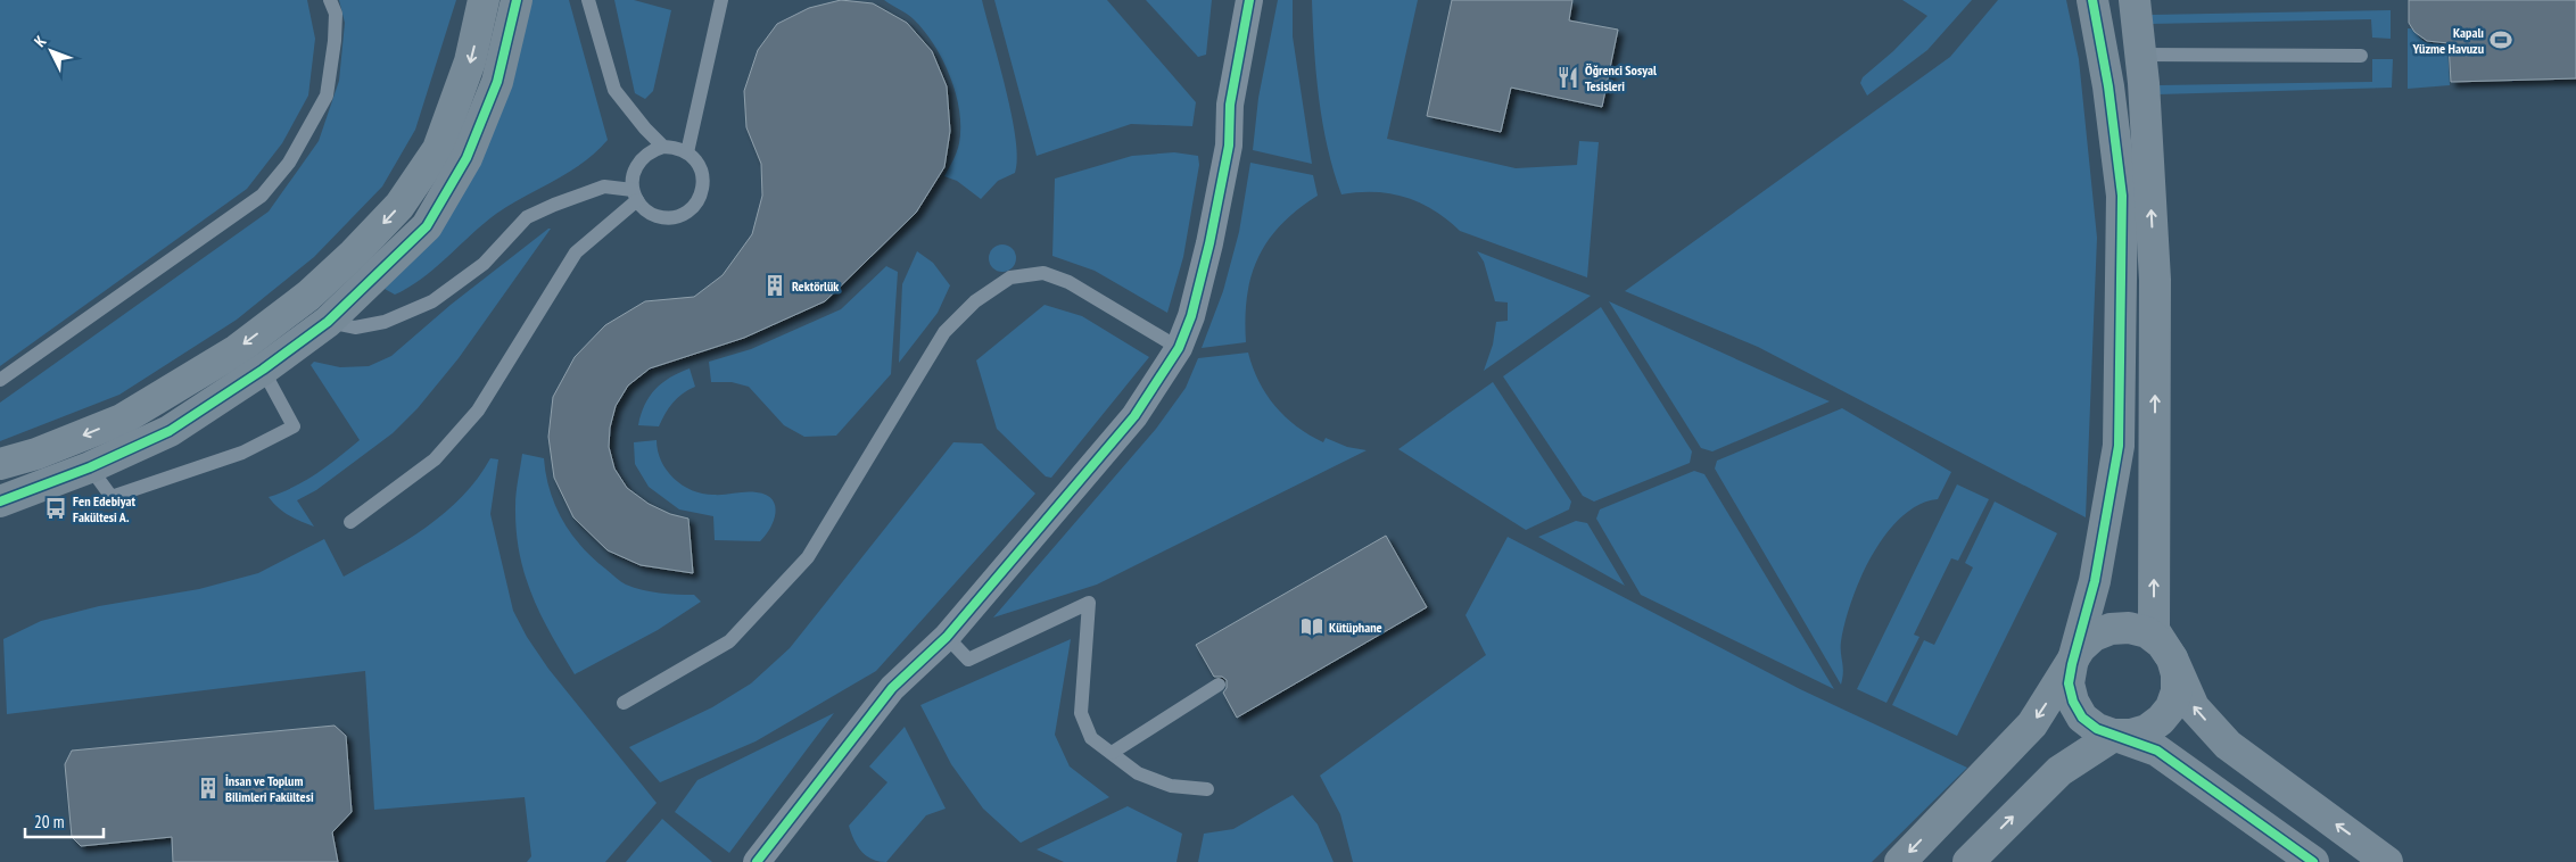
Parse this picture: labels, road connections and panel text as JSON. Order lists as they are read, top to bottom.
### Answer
{
  "places": {
    "sports": ["Kapalı Yüzme Havuzu"],
    "restaurant": ["Öğrenci Sosyal Tesisleri"],
    "building": ["Rektörlük", "İnsan ve Toplum Bilimleri Fakültesi"],
    "bus stop": ["Fen Edebiyat Fakültesi A."],
    "library": ["Kütüphane"]
  },
  "scale_bar": "20 m",
  "north": "top left"
}
